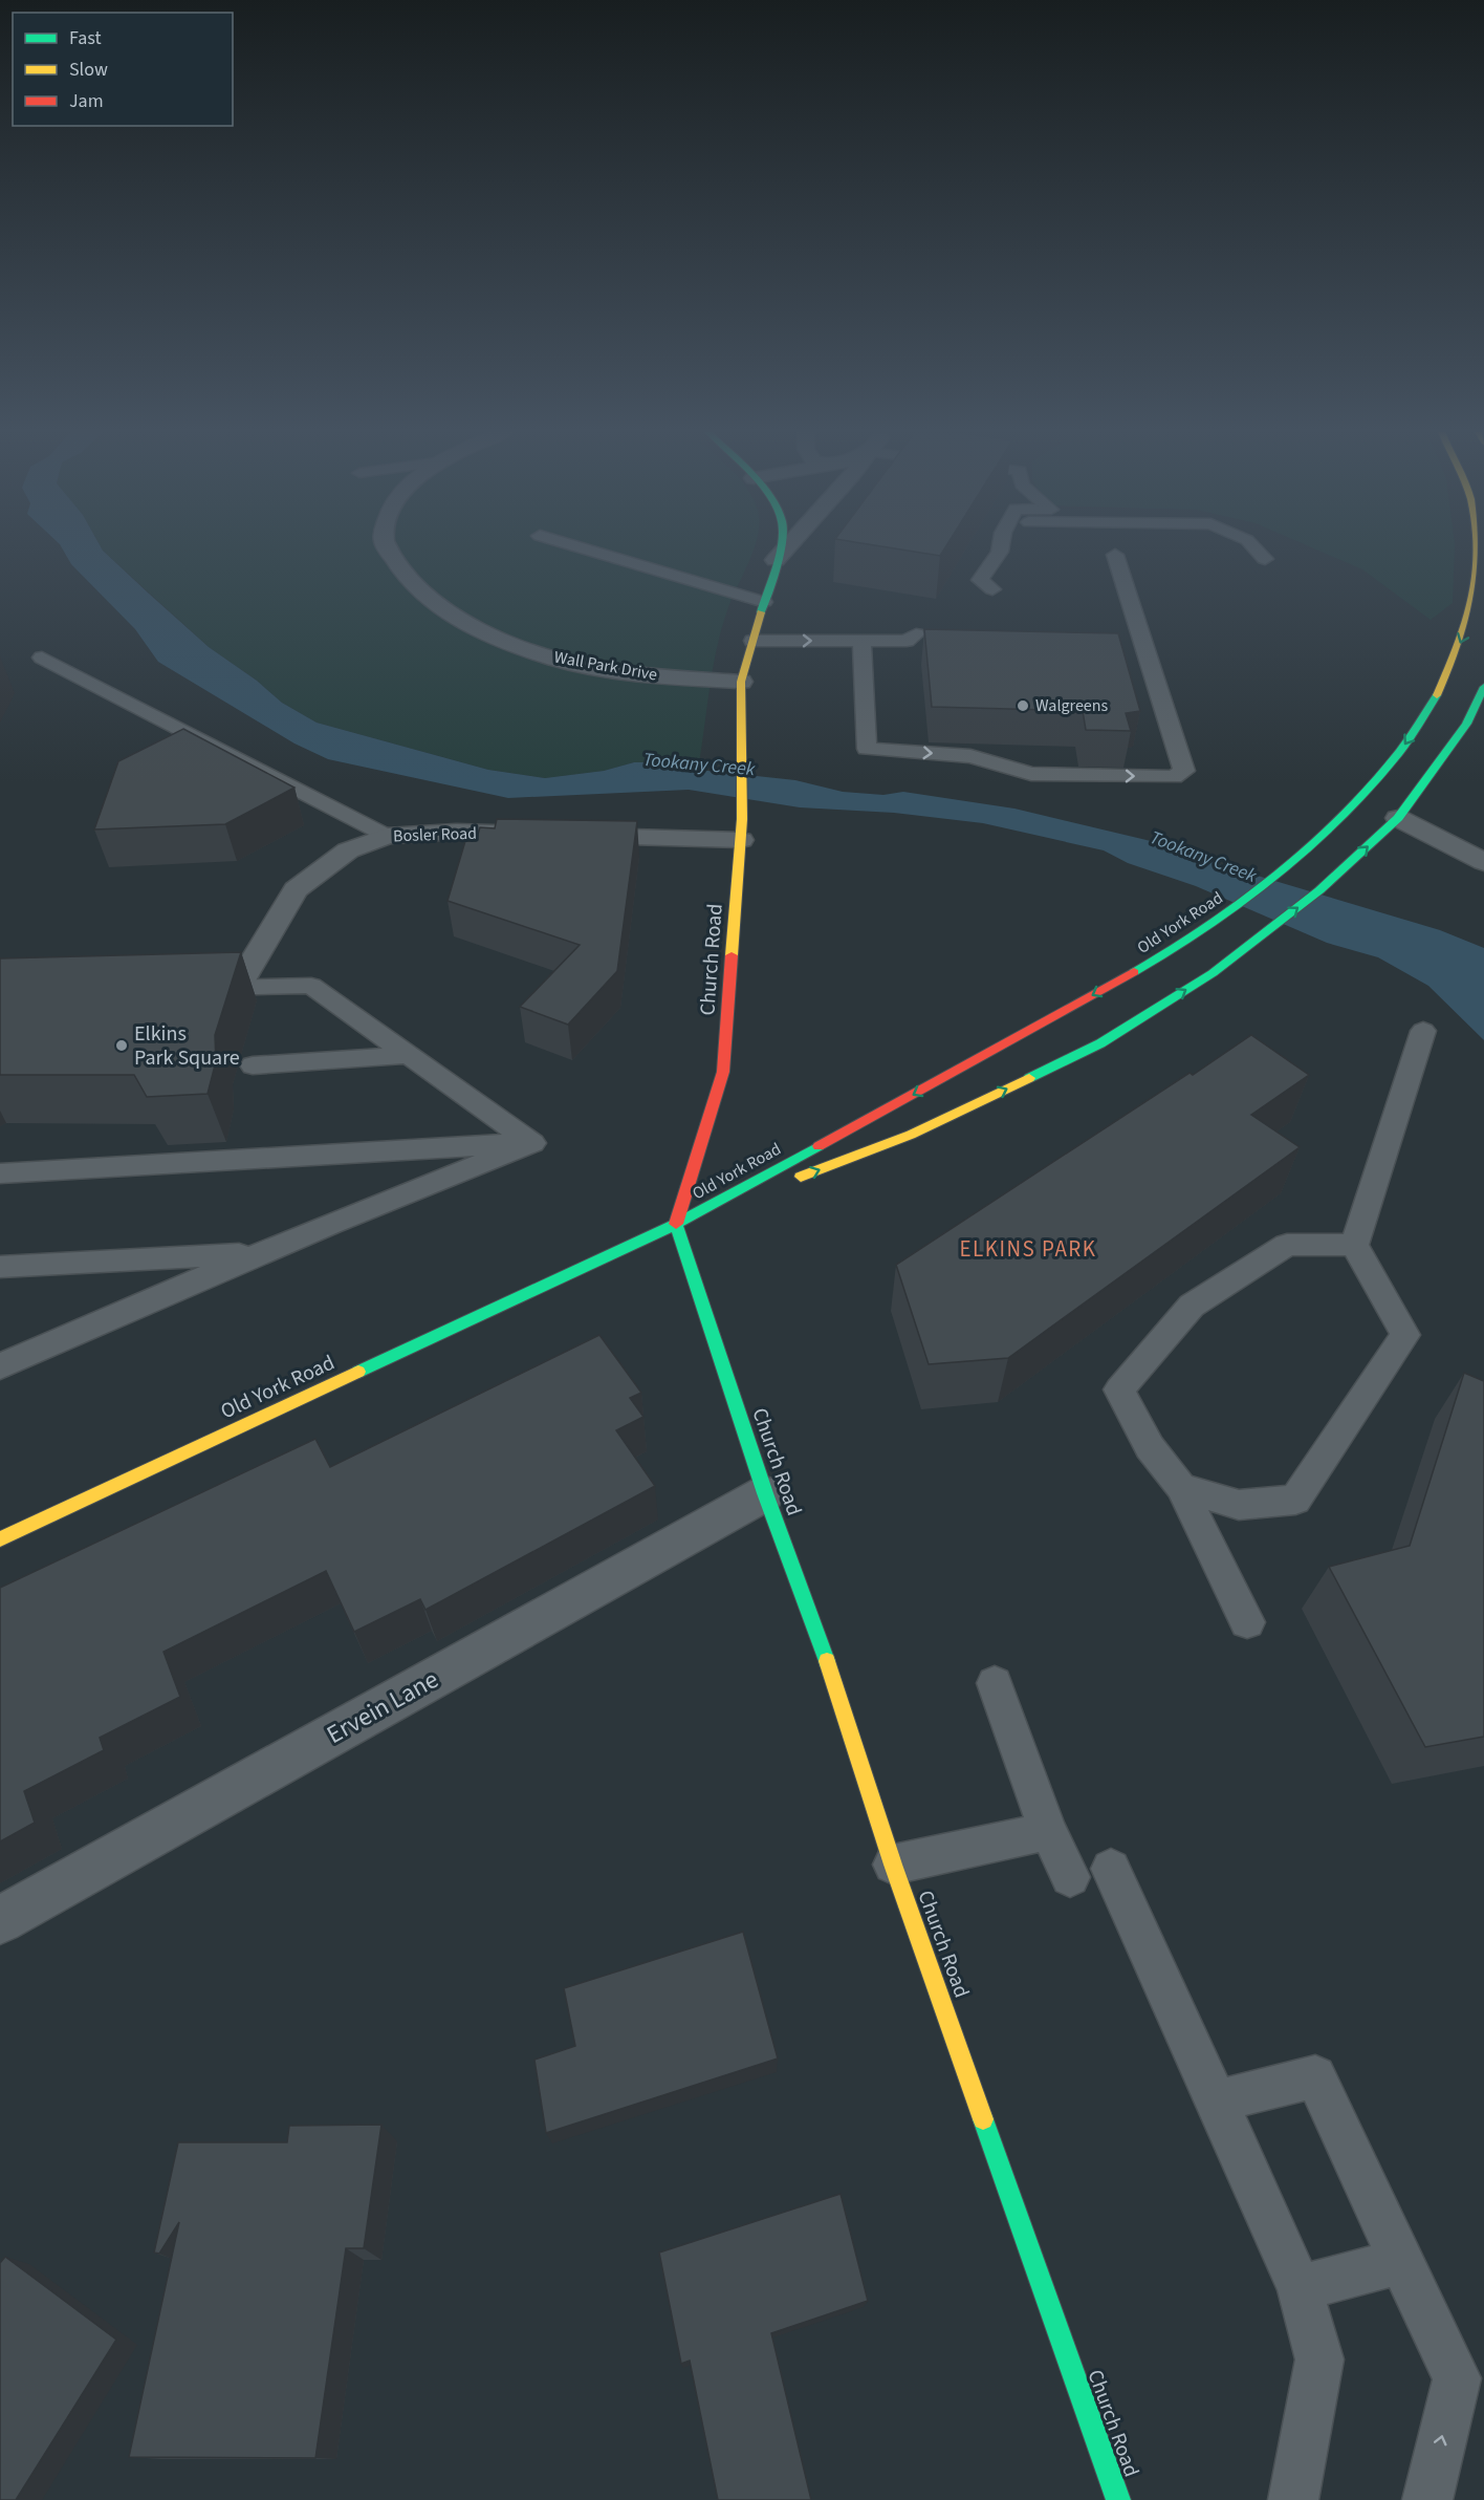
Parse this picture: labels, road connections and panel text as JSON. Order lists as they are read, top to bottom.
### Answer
{
  "streets": {
    "main road": ["Old York Road", "Church Road"],
    "street": ["Wall Park Drive", "Bosler Road", "Ervein Lane"]
  },
  "crossings": [
    ["Wall Park Drive", "Church Road"],
    ["Bosler Road", "Church Road"],
    ["Old York Road", "Church Road"],
    ["Church Road", "Ervein Lane"]
  ],
  "districts": ["ELKINS PARK"],
  "water": ["Tookany Creek"],
  "places": ["Walgreens", "Elkins Park Square"],
  "legend": ["Fast", "Slow", "Jam"]
}
